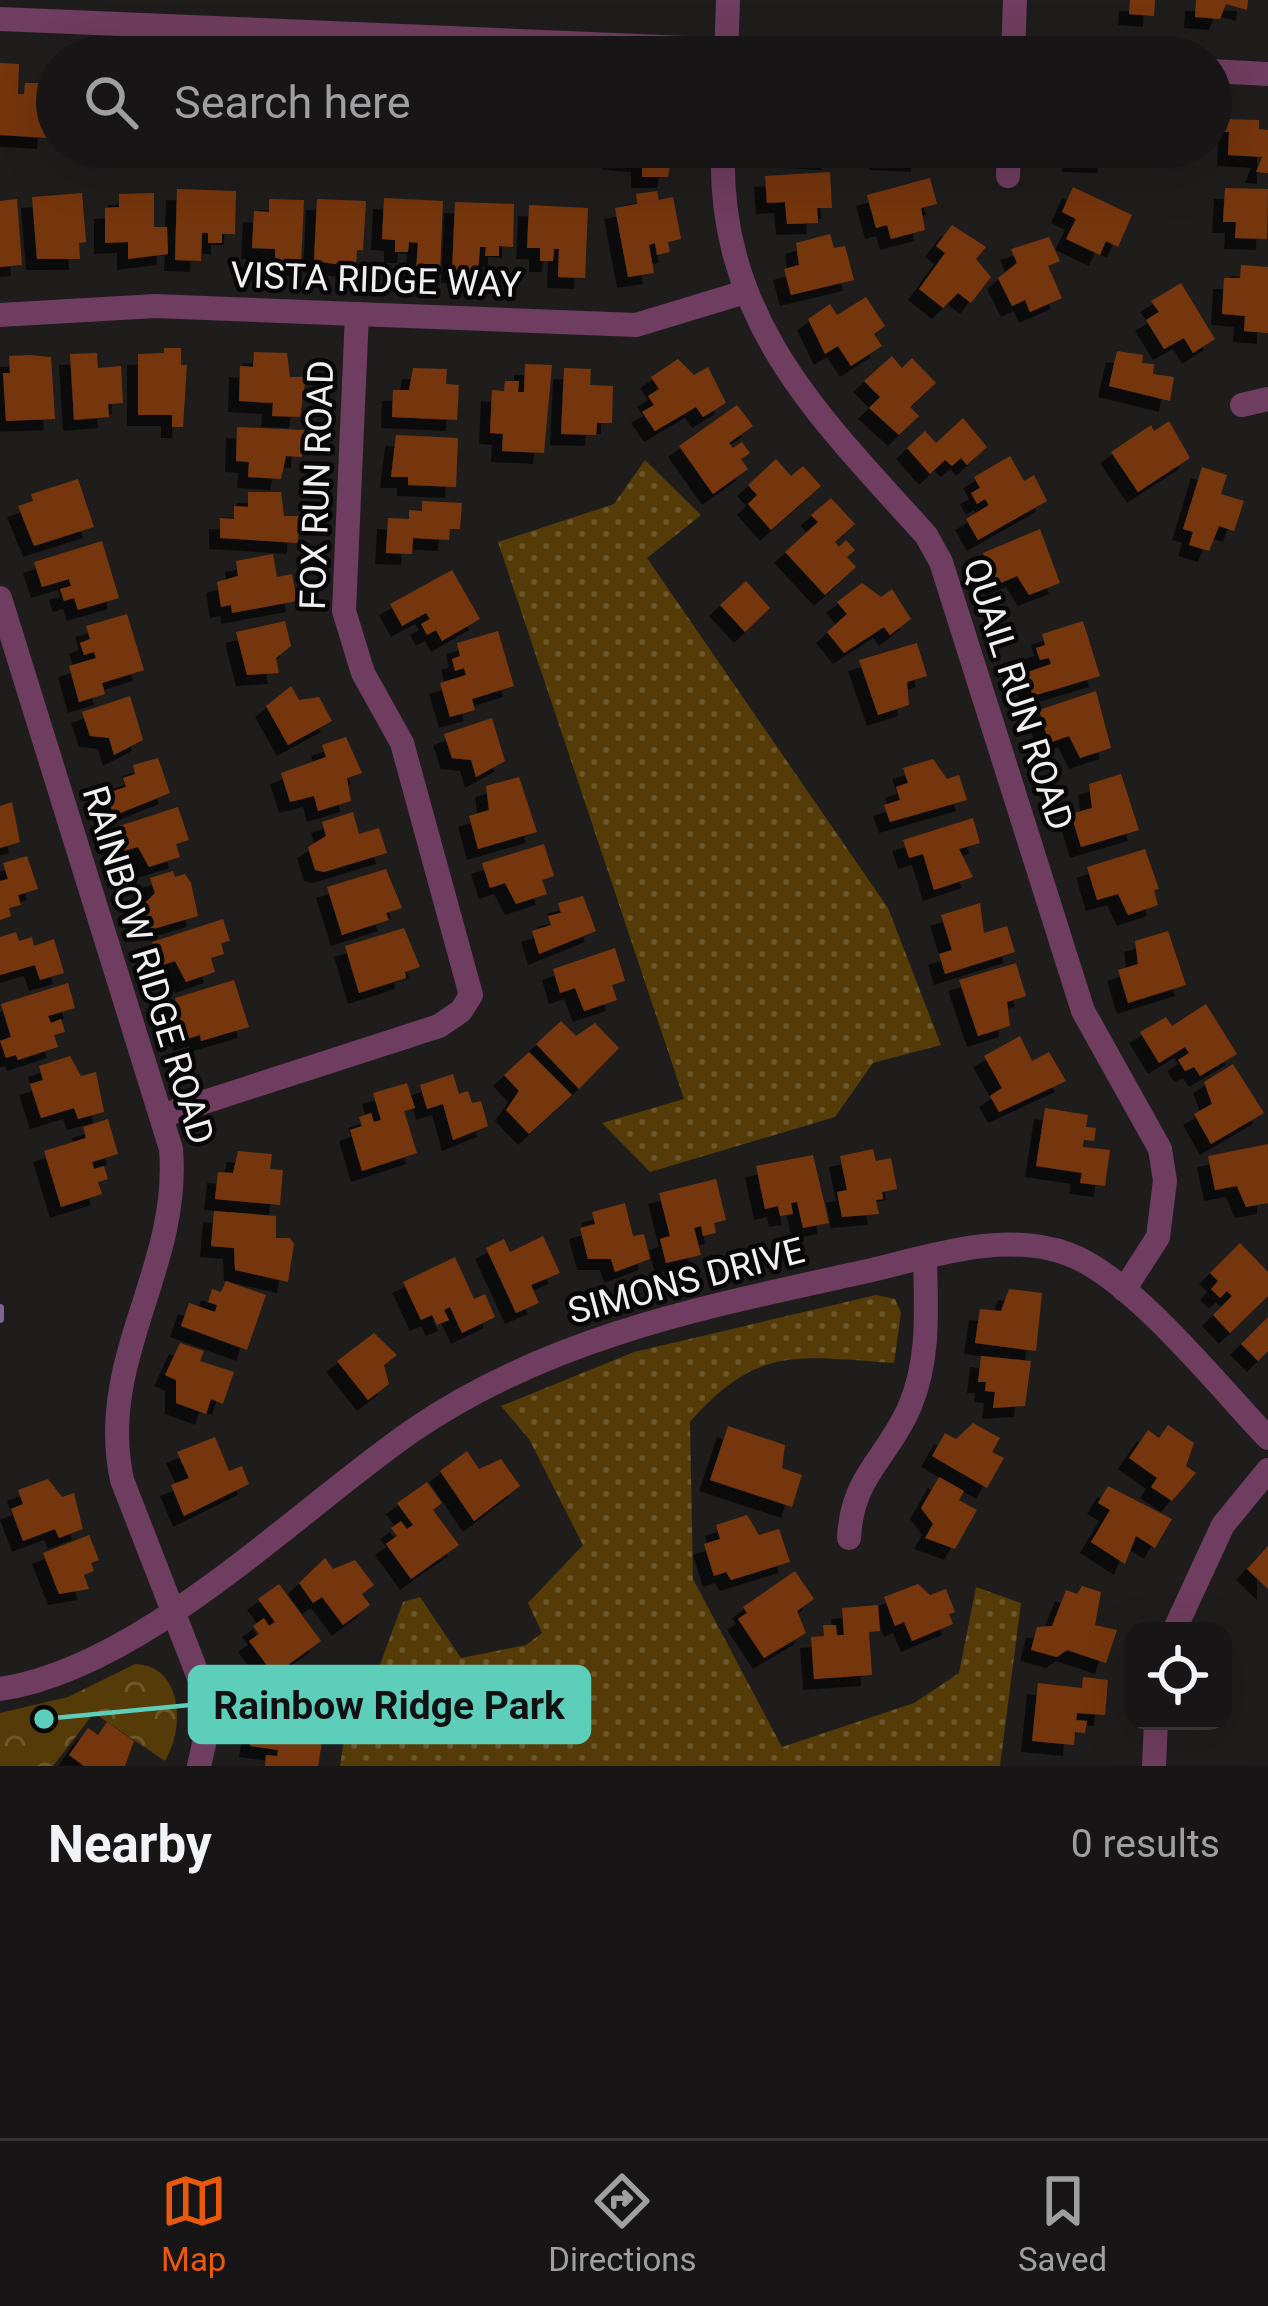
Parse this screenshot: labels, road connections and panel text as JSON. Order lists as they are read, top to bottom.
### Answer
{
  "streets": {
    "street": [
      "VISTA RIDGE WAY",
      "FOX RUN ROAD",
      "QUAIL RUN ROAD",
      "RAINBOW RIDGE ROAD",
      "SIMONS DRIVE"
    ]
  },
  "crossings": [
    ["VISTA RIDGE WAY", "FOX RUN ROAD"],
    ["VISTA RIDGE WAY", "QUAIL RUN ROAD"],
    ["FOX RUN ROAD", "RAINBOW RIDGE ROAD"],
    ["QUAIL RUN ROAD", "SIMONS DRIVE"],
    ["RAINBOW RIDGE ROAD", "SIMONS DRIVE"]
  ],
  "places": ["Rainbow Ridge Park"],
  "page": {
    "search": "Search here",
    "heading": ["Nearby", "0 results"],
    "nav": ["Map", "Directions", "Saved"]
  }
}
